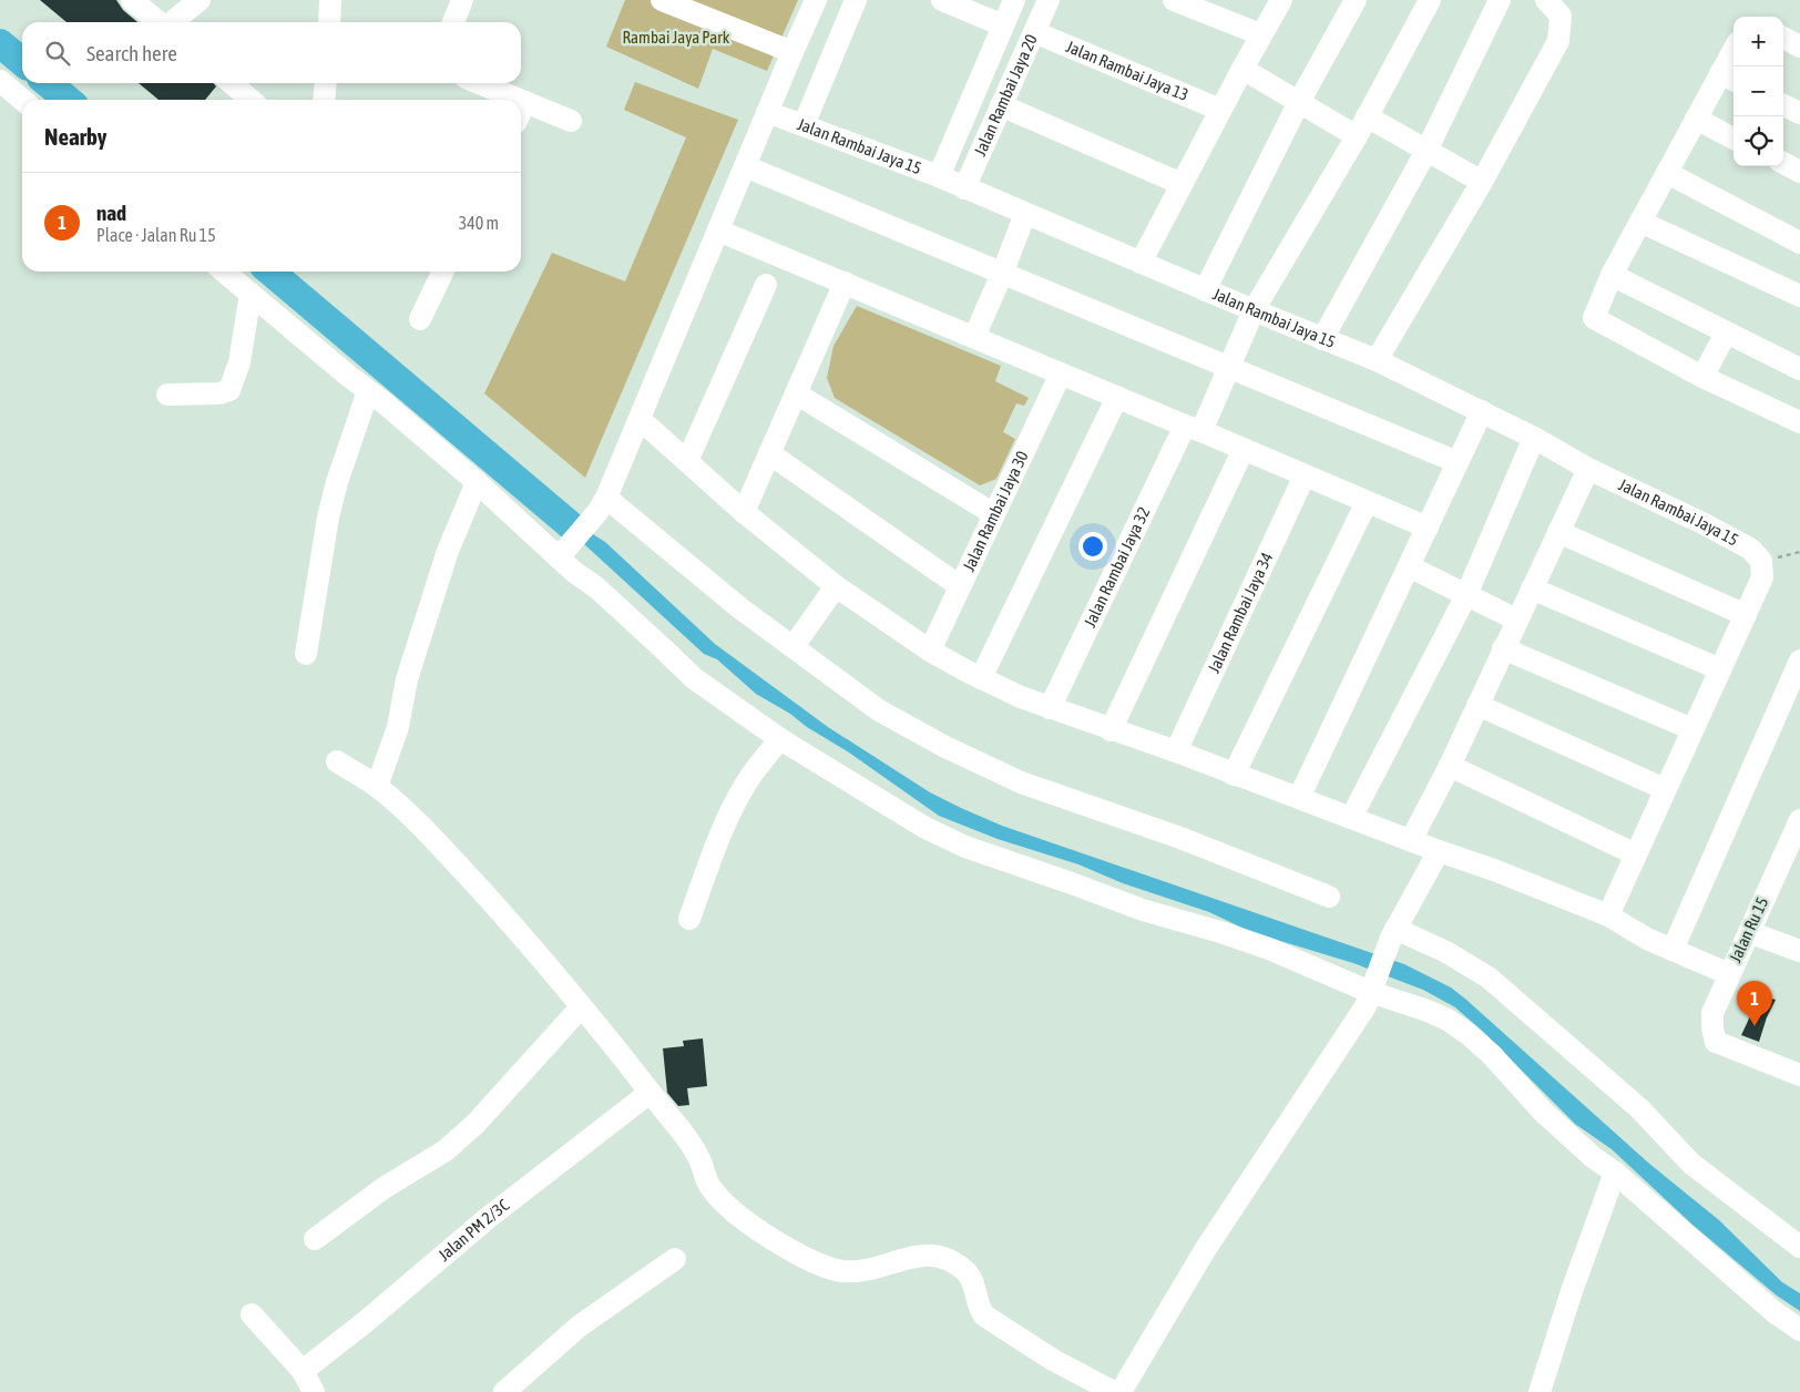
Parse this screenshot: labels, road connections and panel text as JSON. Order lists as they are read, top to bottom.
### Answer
{
  "streets": {
    "street": [
      "Jalan Rambai Jaya 13",
      "Jalan Rambai Jaya 20",
      "Jalan Rambai Jaya 15",
      "Jalan Rambai Jaya 30",
      "Jalan Rambai Jaya 32",
      "Jalan Rambai Jaya 34",
      "Jalan Ru 15",
      "Jalan PM 2/3C"
    ]
  },
  "crossings": [
    ["Jalan Rambai Jaya 13", "Jalan Rambai Jaya 20"],
    ["Jalan Rambai Jaya 20", "Jalan Rambai Jaya 15"],
    ["Jalan Rambai Jaya 15", "Jalan Rambai Jaya 32"]
  ],
  "parks": ["Rambai Jaya Park"],
  "page": {
    "map_buttons": ["+", "−"],
    "search": "Search here",
    "heading": "Nearby",
    "list": [
      {
        "mark": "1",
        "name": "nad",
        "note": "Place · Jalan Ru 15",
        "value": "340 m"
      }
    ],
    "pins": "1"
  }
}
